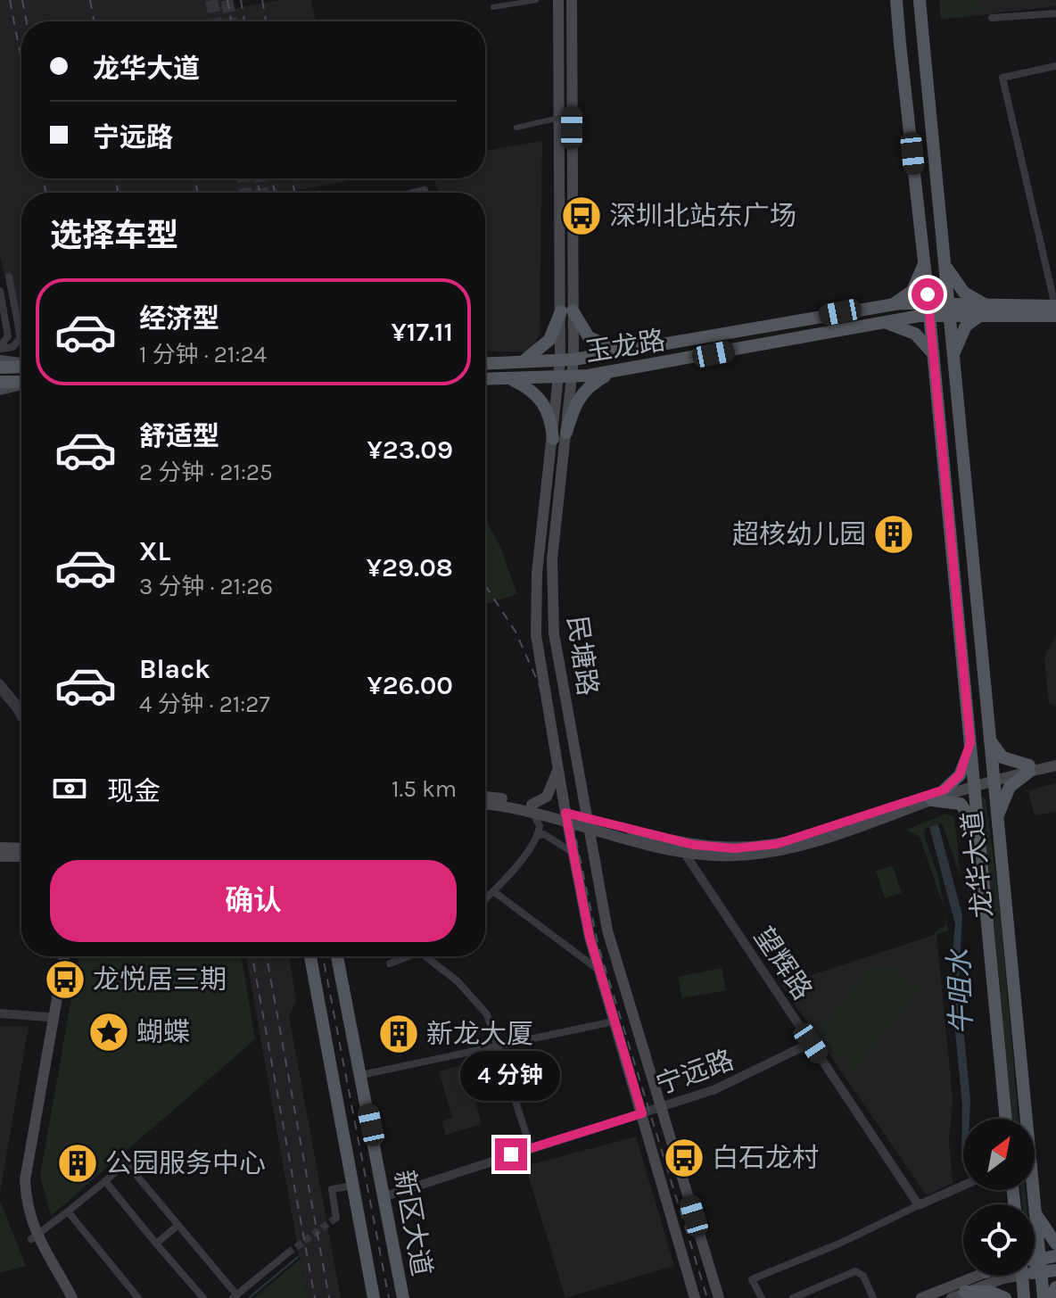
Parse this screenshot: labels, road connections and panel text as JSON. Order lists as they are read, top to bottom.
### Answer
{
  "streets": {
    "main road": [
      "玉龙路",
      "民塘路",
      "龙华大道",
      "新区大道"
    ],
    "street": ["望辉路", "宁远路"]
  },
  "crossings": [
    ["玉龙路", "民塘路"],
    ["玉龙路", "龙华大道"],
    ["民塘路", "宁远路"],
    ["望辉路", "宁远路"],
    ["宁远路", "新区大道"]
  ],
  "water": ["牛咀水"],
  "places": {
    "bus stop": ["深圳北站东广场", "龙悦居三期", "白石龙村"],
    "building": ["超核幼儿园", "新龙大厦", "公园服务中心"],
    "place": ["蝴蝶"]
  },
  "north": "top right",
  "page": {
    "banner": ["龙华大道", "宁远路"],
    "heading": "选择车型",
    "list": [
      {
        "name": "经济型",
        "note": "1 分钟 · 21:24",
        "value": "¥17.11"
      },
      {
        "name": "舒适型",
        "note": "2 分钟 · 21:25",
        "value": "¥23.09"
      },
      {
        "name": "XL",
        "note": "3 分钟 · 21:26",
        "value": "¥29.08"
      },
      {
        "name": "Black",
        "note": "4 分钟 · 21:27",
        "value": "¥26.00"
      }
    ],
    "pay": ["现金", "1.5 km"],
    "buttons": "确认",
    "bubble": "4 分钟"
  }
}
